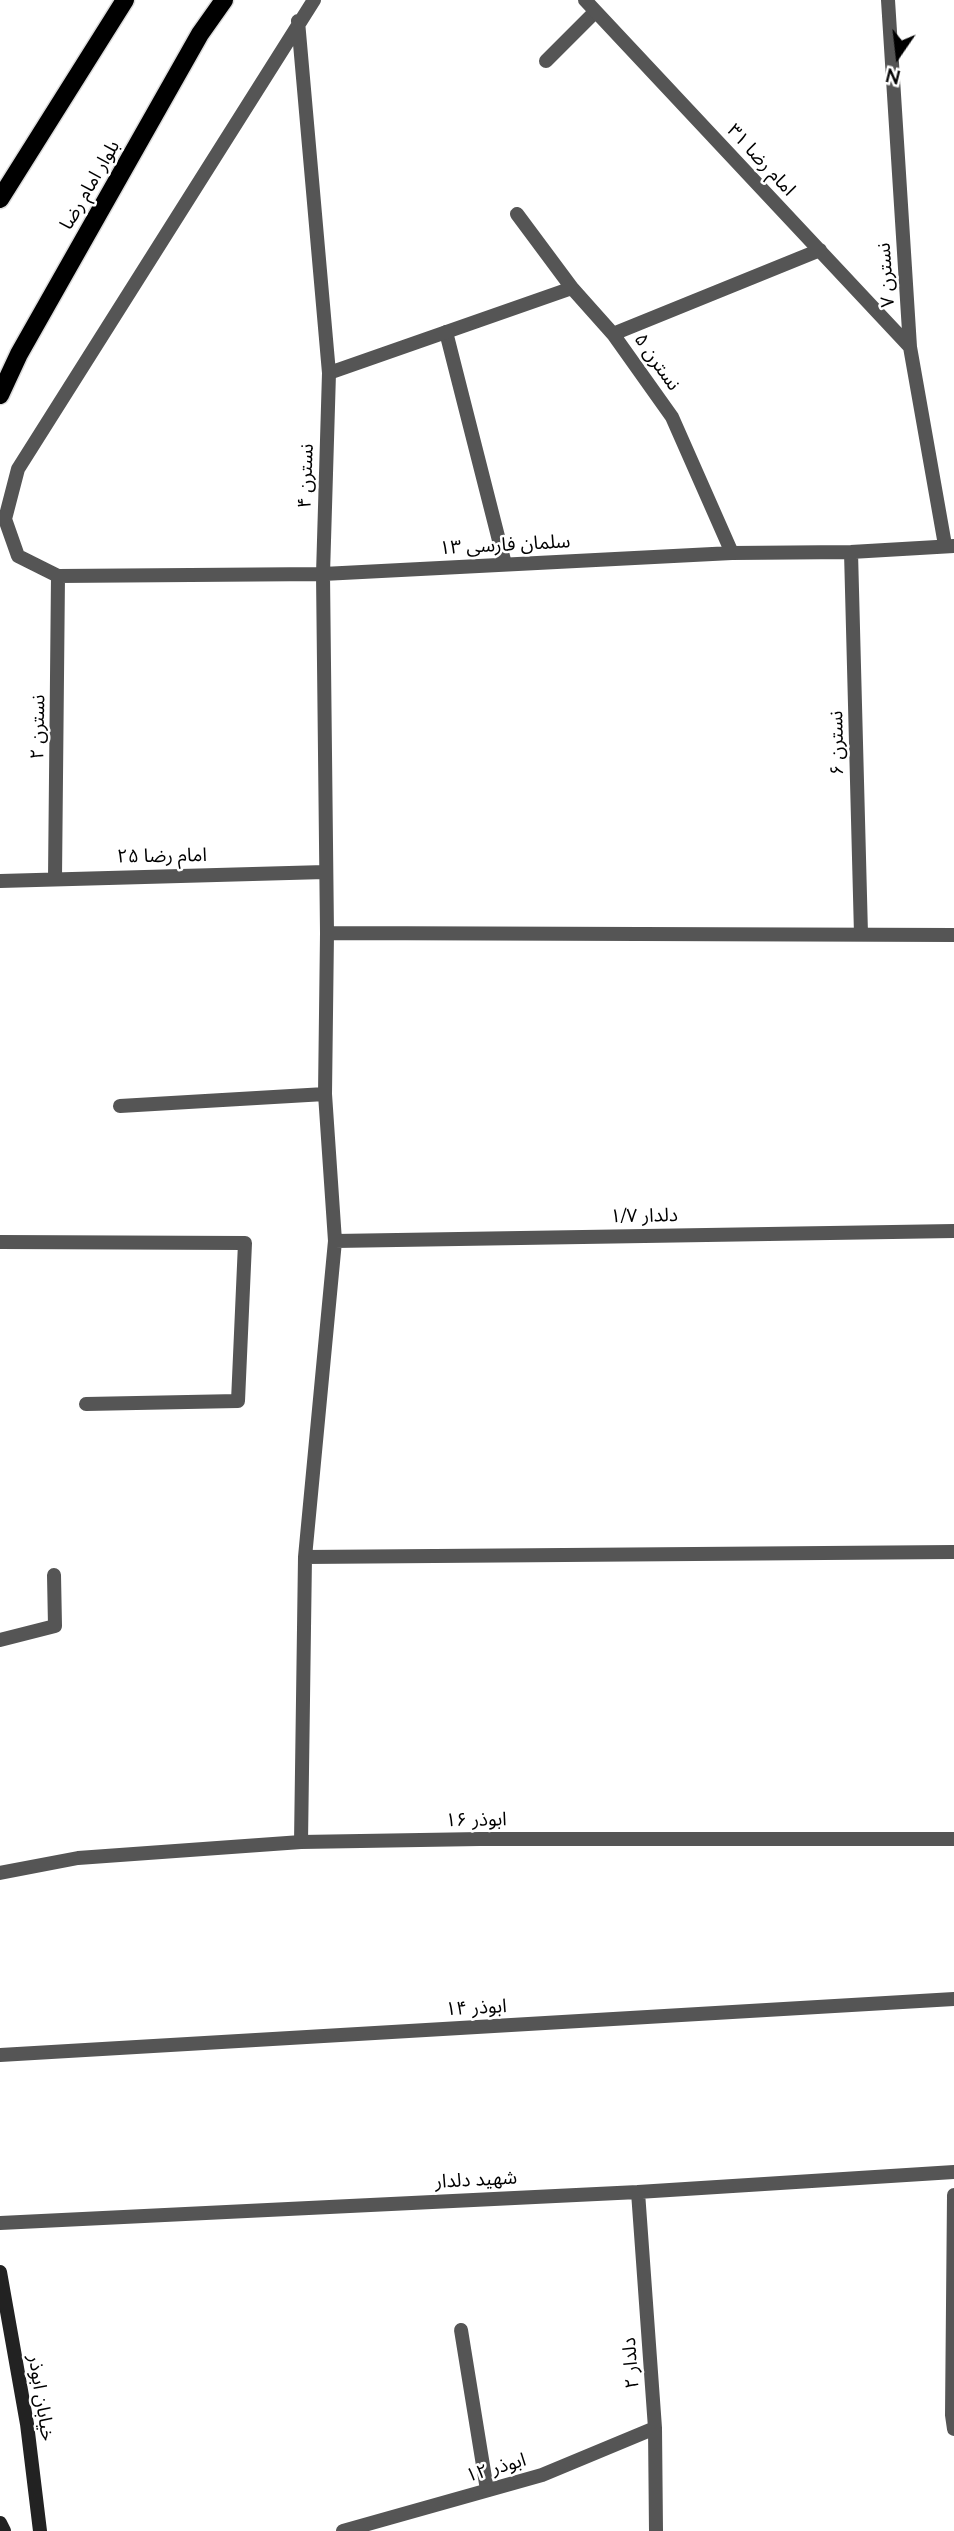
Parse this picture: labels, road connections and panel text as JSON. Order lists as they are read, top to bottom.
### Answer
{
  "streets": {
    "main road": ["بلوار امام رضا", "خیابان ابوذر"],
    "street": [
      "امام رضا ۳۱",
      "نسترن ۷",
      "نسترن ۵",
      "نسترن ۴",
      "۱۳ سلمان فارسی",
      "نسترن ۲",
      "نسترن ۶",
      "امام رضا ۲۵",
      "دلدار ۱/۷",
      "ابوذر ۱۶",
      "ابوذر ۱۴",
      "شهید دلدار",
      "دلدار ۲",
      "ابوذر ۱۲"
    ]
  },
  "crossings": [
    ["امام رضا ۳۱", "نسترن ۷"],
    ["نسترن ۷", "۱۳ سلمان فارسی"],
    ["نسترن ۵", "۱۳ سلمان فارسی"],
    ["نسترن ۴", "۱۳ سلمان فارسی"],
    ["نسترن ۴", "امام رضا ۲۵"],
    ["نسترن ۴", "دلدار ۱/۷"],
    ["نسترن ۴", "ابوذر ۱۶"],
    ["۱۳ سلمان فارسی", "نسترن ۲"],
    ["۱۳ سلمان فارسی", "نسترن ۶"],
    ["نسترن ۲", "امام رضا ۲۵"],
    ["شهید دلدار", "دلدار ۲"],
    ["دلدار ۲", "ابوذر ۱۲"]
  ],
  "north": "bottom"
}
